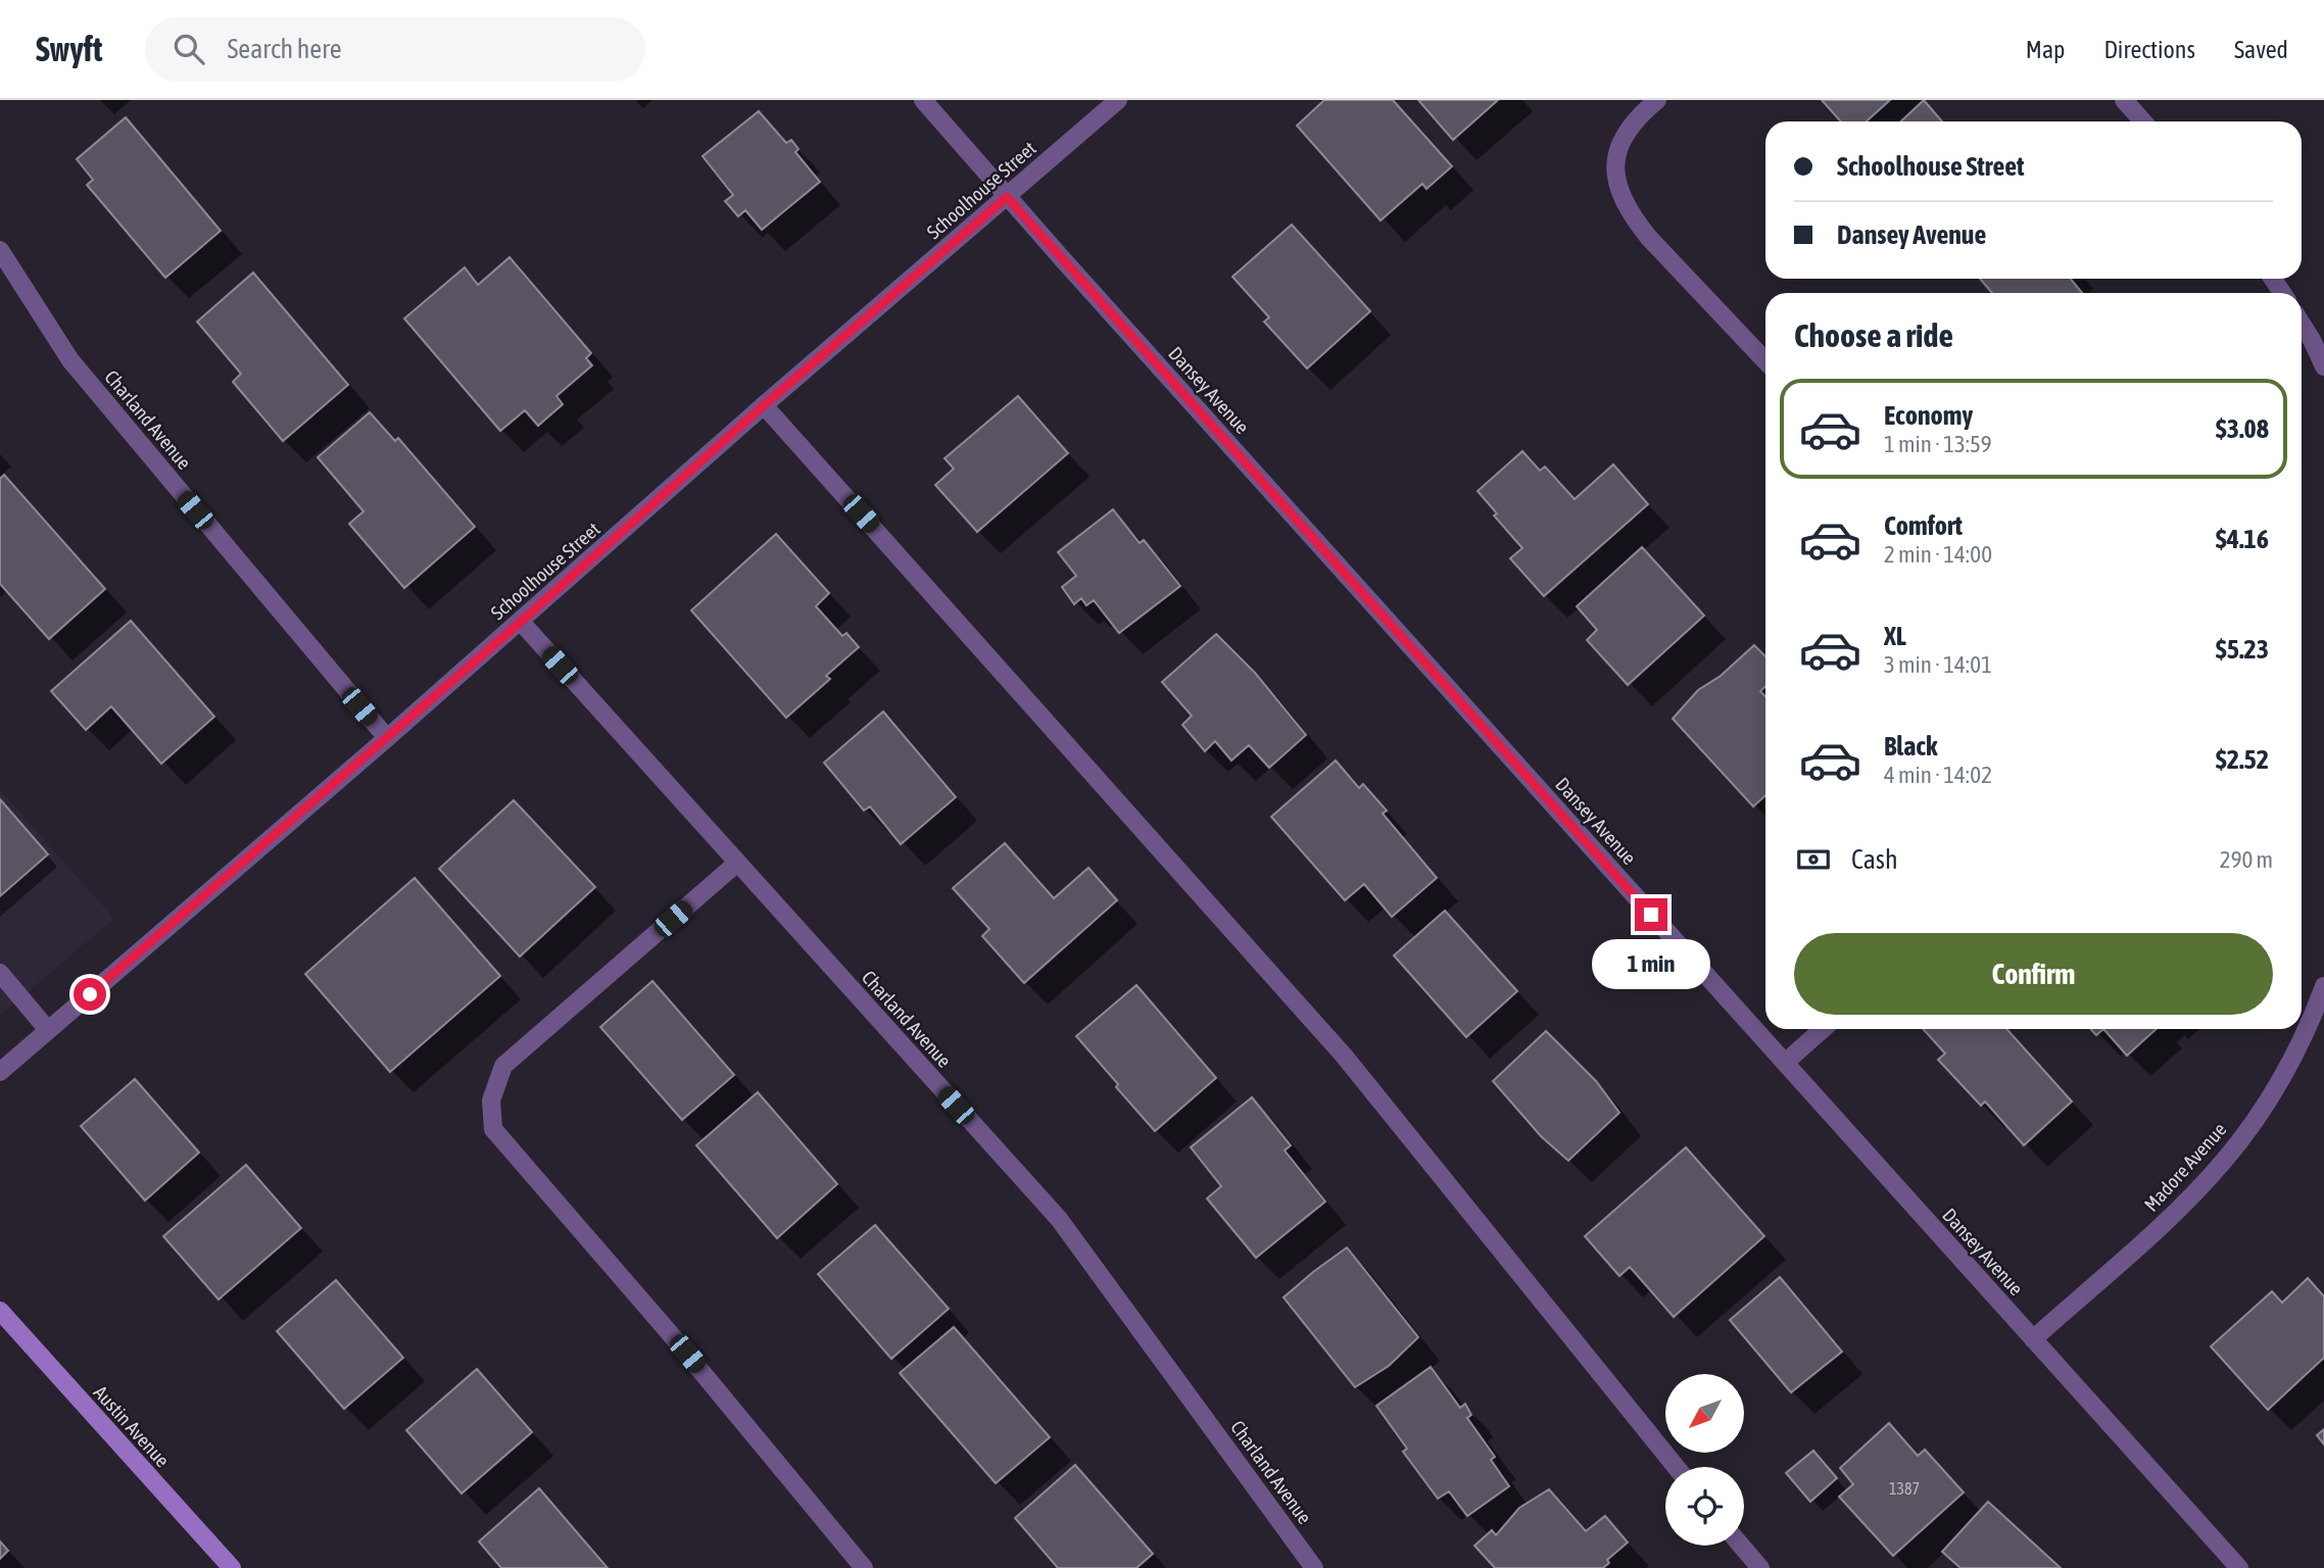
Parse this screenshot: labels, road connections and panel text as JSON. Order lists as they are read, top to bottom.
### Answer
{
  "streets": {
    "main road": ["Austin Avenue"],
    "street": [
      "Schoolhouse Street",
      "Dansey Avenue",
      "Charland Avenue",
      "Madore Avenue"
    ]
  },
  "crossings": [
    ["Schoolhouse Street", "Dansey Avenue"],
    ["Schoolhouse Street", "Charland Avenue"],
    ["Dansey Avenue", "Madore Avenue"]
  ],
  "house_numbers": ["1387"],
  "north": "bottom left",
  "page": {
    "header": "Swyft",
    "search": "Search here",
    "nav": ["Map", "Directions", "Saved"],
    "banner": ["Schoolhouse Street", "Dansey Avenue"],
    "heading": "Choose a ride",
    "list": [
      {
        "name": "Economy",
        "note": "1 min · 13:59",
        "value": "$3.08"
      },
      {
        "name": "Comfort",
        "note": "2 min · 14:00",
        "value": "$4.16"
      },
      {
        "name": "XL",
        "note": "3 min · 14:01",
        "value": "$5.23"
      },
      {
        "name": "Black",
        "note": "4 min · 14:02",
        "value": "$2.52"
      }
    ],
    "pay": ["Cash", "290 m"],
    "buttons": "Confirm",
    "bubble": "1 min"
  }
}
